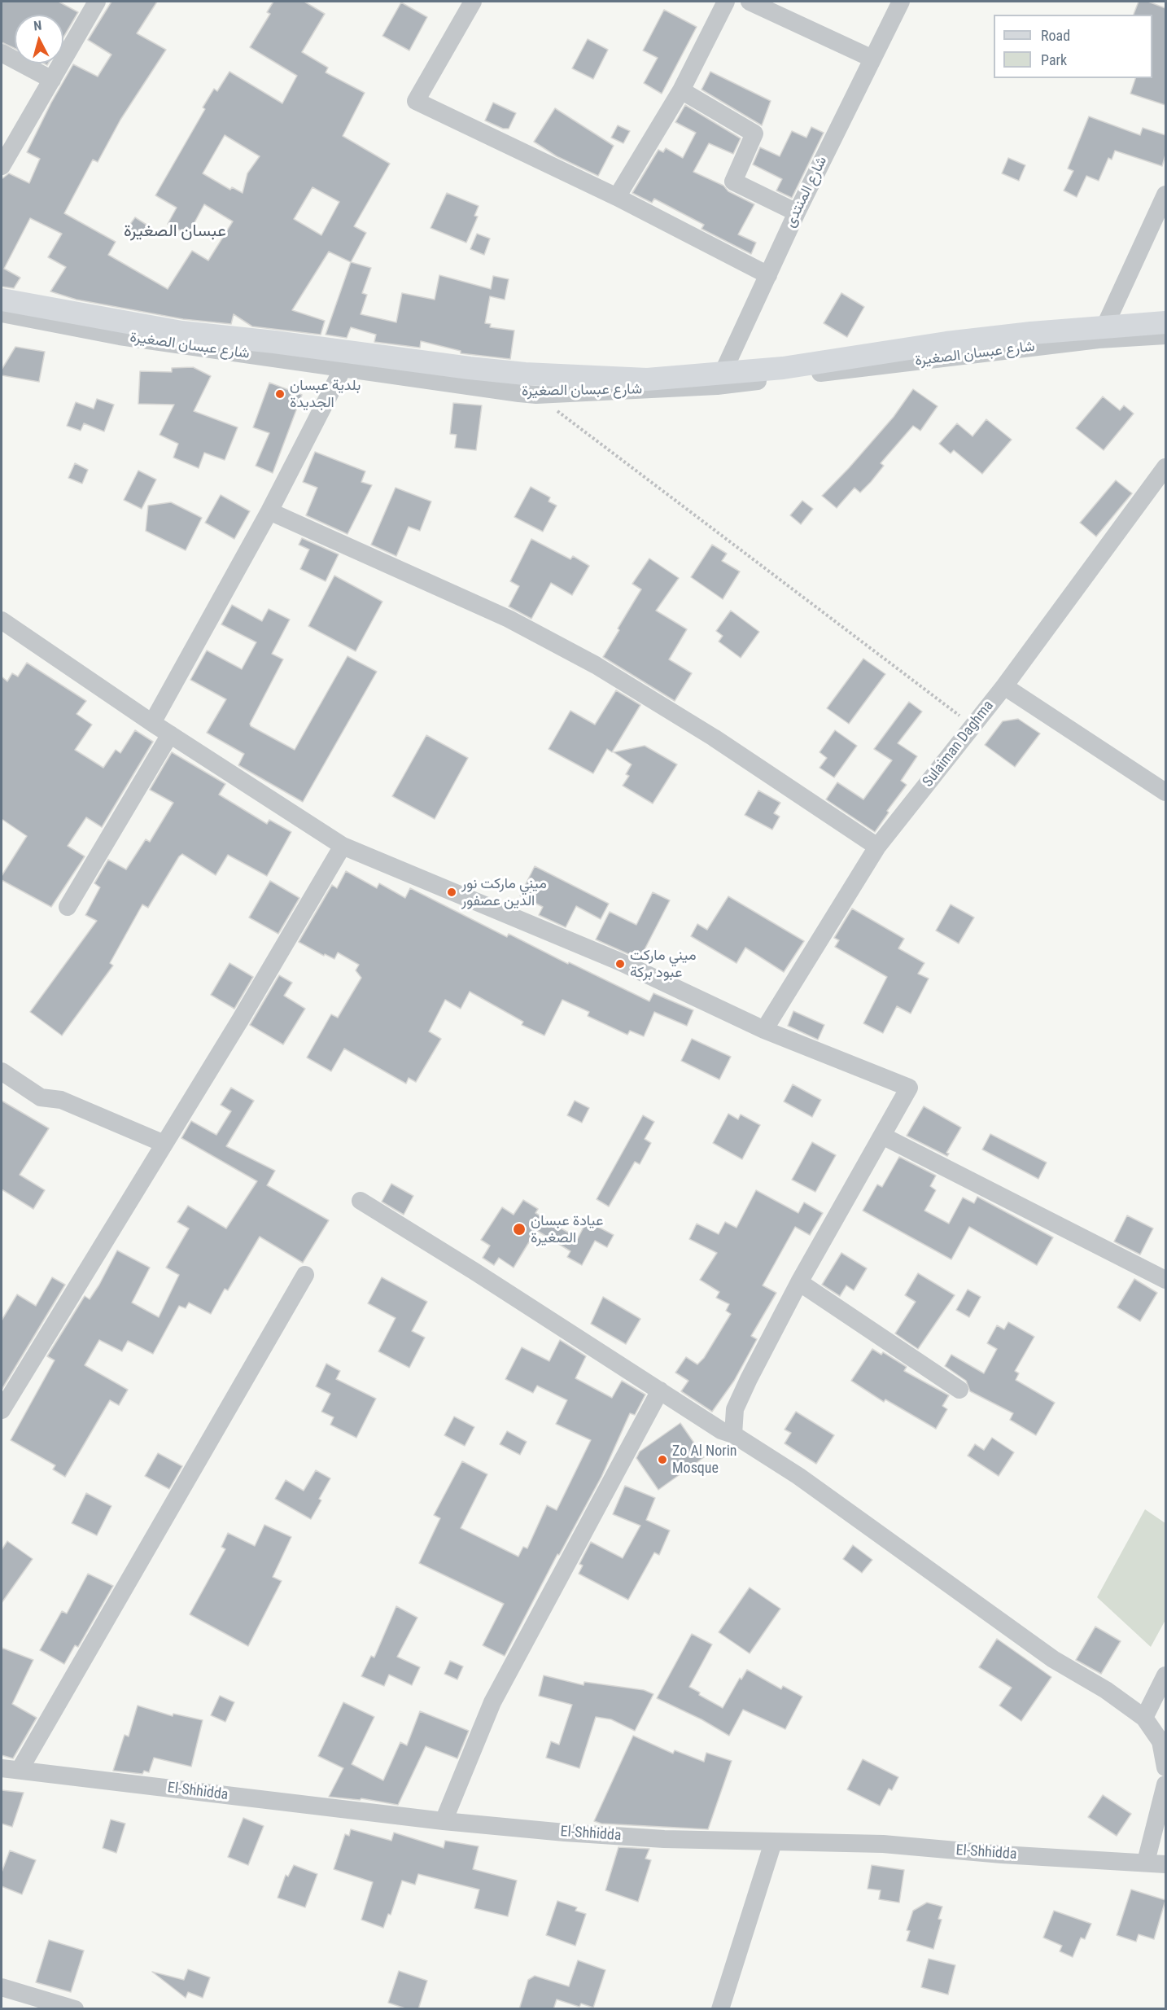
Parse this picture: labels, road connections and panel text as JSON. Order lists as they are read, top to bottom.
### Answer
{
  "streets": {
    "main road": ["شارع عبسان الصغيرة"],
    "street": ["شارع المنتدى", "Sulaiman Daghma", "El-Shhidda"]
  },
  "crossings": [
    ["شارع المنتدى", "شارع عبسان الصغيرة"]
  ],
  "districts": ["عبسان الصغيرة"],
  "places": [
    "بلدية عبسان الجديدة",
    "ميني ماركت نور الدين عصفور",
    "ميني ماركت عبود بركة",
    "عيادة عبسان الصغيرة",
    "Zo Al Norin Mosque"
  ],
  "legend": ["Road", "Park"],
  "north": "top"
}
